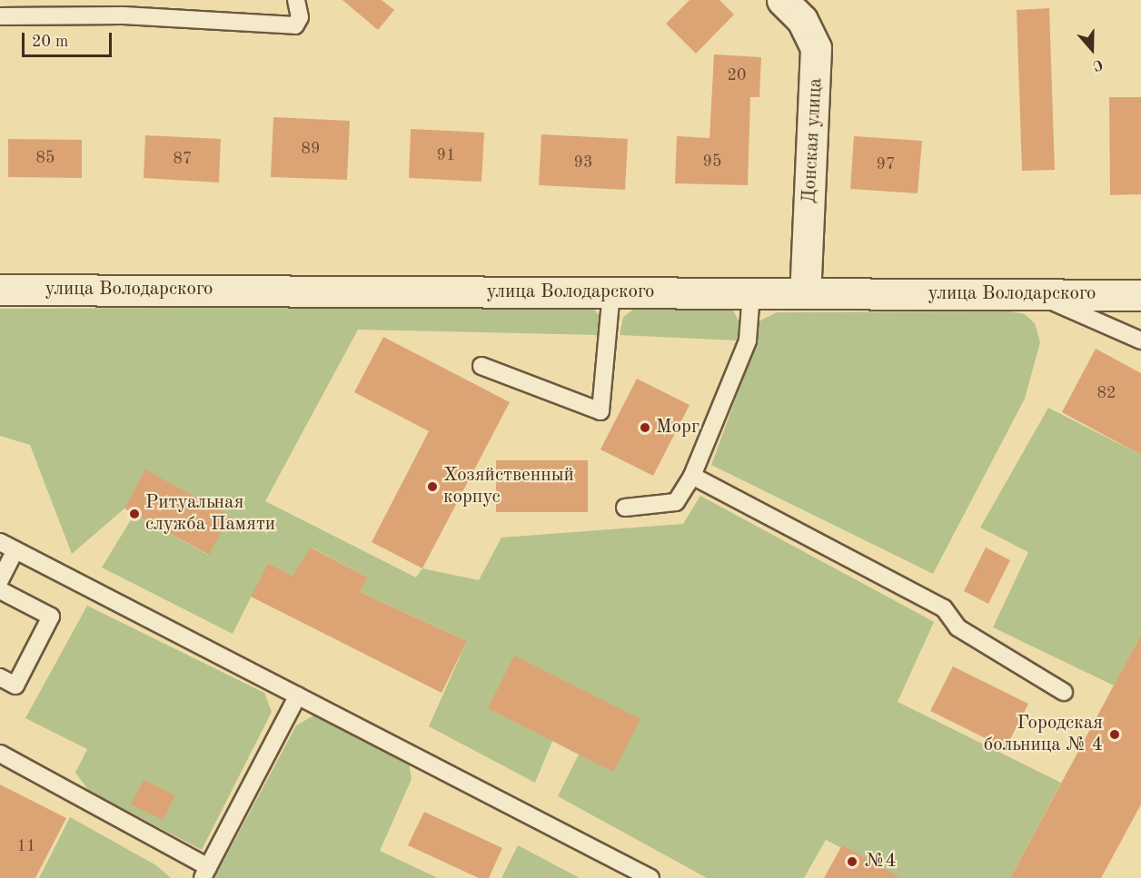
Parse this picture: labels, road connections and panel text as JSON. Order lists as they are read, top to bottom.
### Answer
{
  "streets": {
    "street": ["Донская улица", "улица Володарского"]
  },
  "crossings": [
    ["Донская улица", "улица Володарского"]
  ],
  "places": [
    "Морг",
    "Хозяйственный корпус",
    "Ритуальная служба Памяти",
    "Городская больница № 4",
    "№4"
  ],
  "house_numbers": [
    "20",
    "89",
    "91",
    "85",
    "87",
    "95",
    "93",
    "97",
    "82",
    "11"
  ],
  "scale_bar": "20 m",
  "north": "bottom"
}
